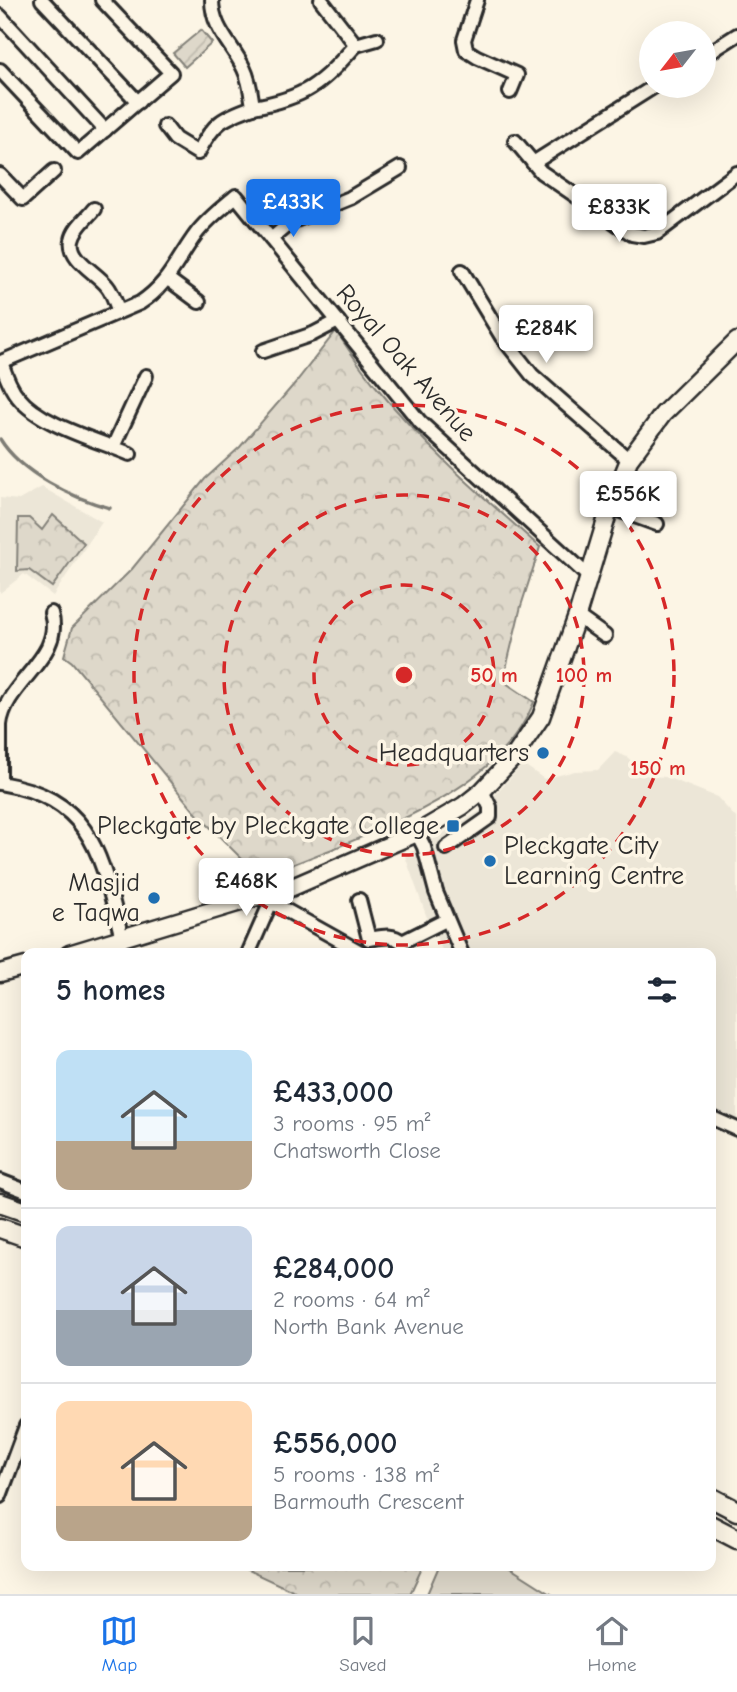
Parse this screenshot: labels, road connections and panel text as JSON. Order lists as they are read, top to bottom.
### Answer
{
  "streets": {
    "street": ["Royal Oak Avenue"]
  },
  "places": {
    "other": ["Headquarters", "Pleckgate City Learning Centre", "Masjid e Taqwa"],
    "transit": ["Pleckgate by Pleckgate College"]
  },
  "north": "bottom left",
  "page": {
    "price": [
      "£433K",
      "£833K",
      "£284K",
      "£556K",
      "£468K"
    ],
    "heading": "5 homes",
    "list": [
      {
        "name": "£433,000",
        "note": "3 rooms · 95 m² · Chatsworth Close"
      },
      {
        "name": "£284,000",
        "note": "2 rooms · 64 m² · North Bank Avenue"
      },
      {
        "name": "£556,000",
        "note": "5 rooms · 138 m² · Barmouth Crescent"
      }
    ],
    "tabs": ["Map", "Saved", "Home"]
  },
  "rings": ["50 m", "100 m", "150 m"]
}
